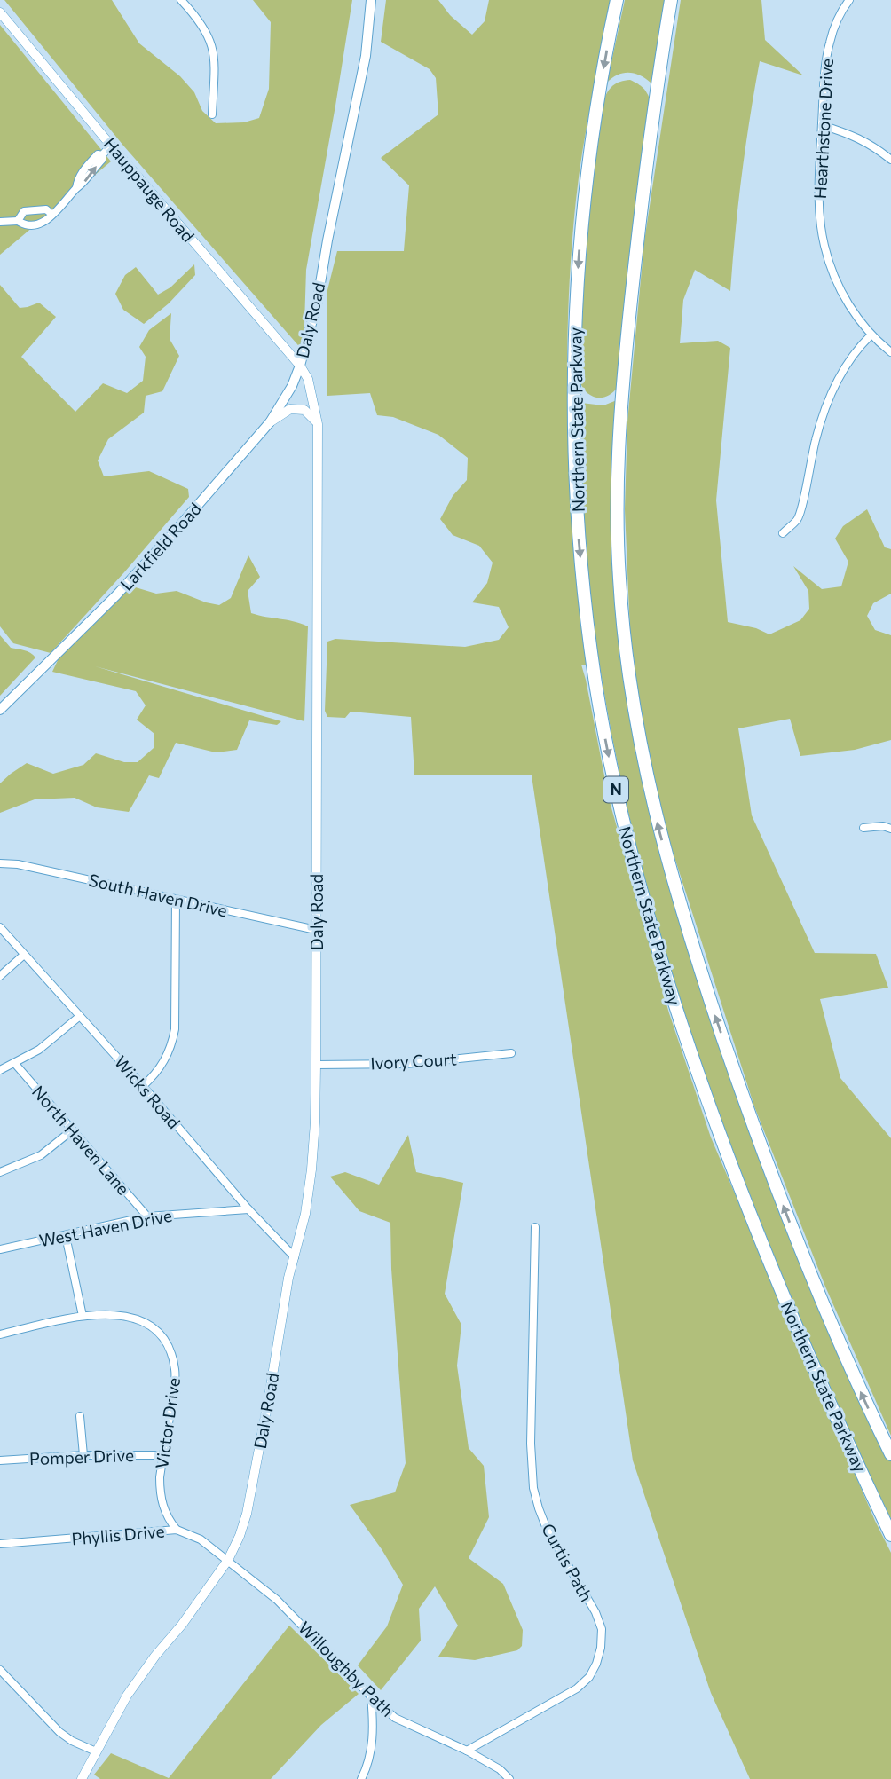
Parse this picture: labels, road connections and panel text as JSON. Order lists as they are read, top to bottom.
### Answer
{
  "streets": {
    "highway": ["Northern State Parkway", "N"],
    "main road": ["Daly Road", "Larkfield Road"],
    "street": [
      "Hearthstone Drive",
      "Hauppauge Road",
      "South Haven Drive",
      "Ivory Court",
      "Wicks Road",
      "North Haven Lane",
      "West Haven Drive",
      "Victor Drive",
      "Pomper Drive",
      "Phyllis Drive",
      "Curtis Path",
      "Willoughby Path"
    ]
  },
  "crossings": [
    ["Hauppauge Road", "Daly Road"],
    ["Hauppauge Road", "Larkfield Road"],
    ["Daly Road", "Larkfield Road"],
    ["Daly Road", "South Haven Drive"],
    ["Daly Road", "Ivory Court"],
    ["Daly Road", "Wicks Road"],
    ["Daly Road", "Phyllis Drive"],
    ["Daly Road", "Willoughby Path"],
    ["Wicks Road", "West Haven Drive"],
    ["North Haven Lane", "West Haven Drive"],
    ["Victor Drive", "Pomper Drive"],
    ["Victor Drive", "Phyllis Drive"],
    ["Phyllis Drive", "Willoughby Path"],
    ["Curtis Path", "Willoughby Path"]
  ]
}
